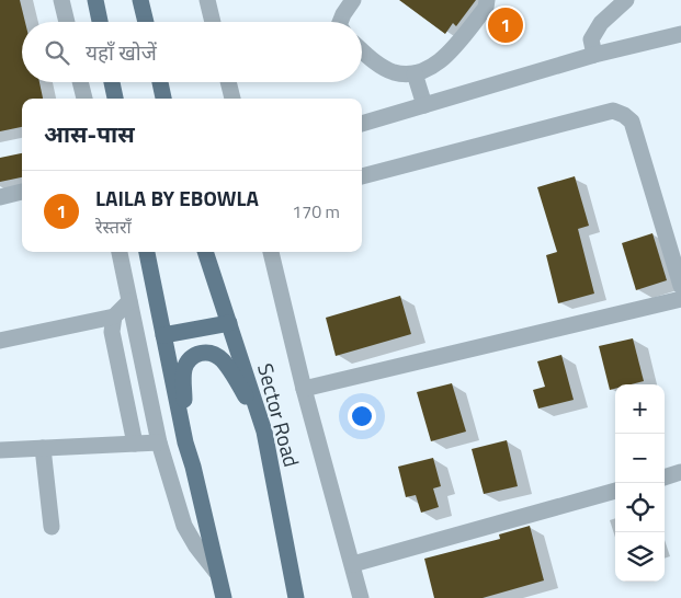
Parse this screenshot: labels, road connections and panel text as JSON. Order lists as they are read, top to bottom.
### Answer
{
  "streets": {
    "main road": ["Sector Road"]
  },
  "page": {
    "pins": "1",
    "search": "यहाँ खोजें",
    "heading": "आस-पास",
    "list": [
      {
        "mark": "1",
        "name": "LAILA BY EBOWLA",
        "note": "रेस्तराँ",
        "value": "170 m"
      }
    ],
    "map_buttons": ["+", "−"]
  }
}
